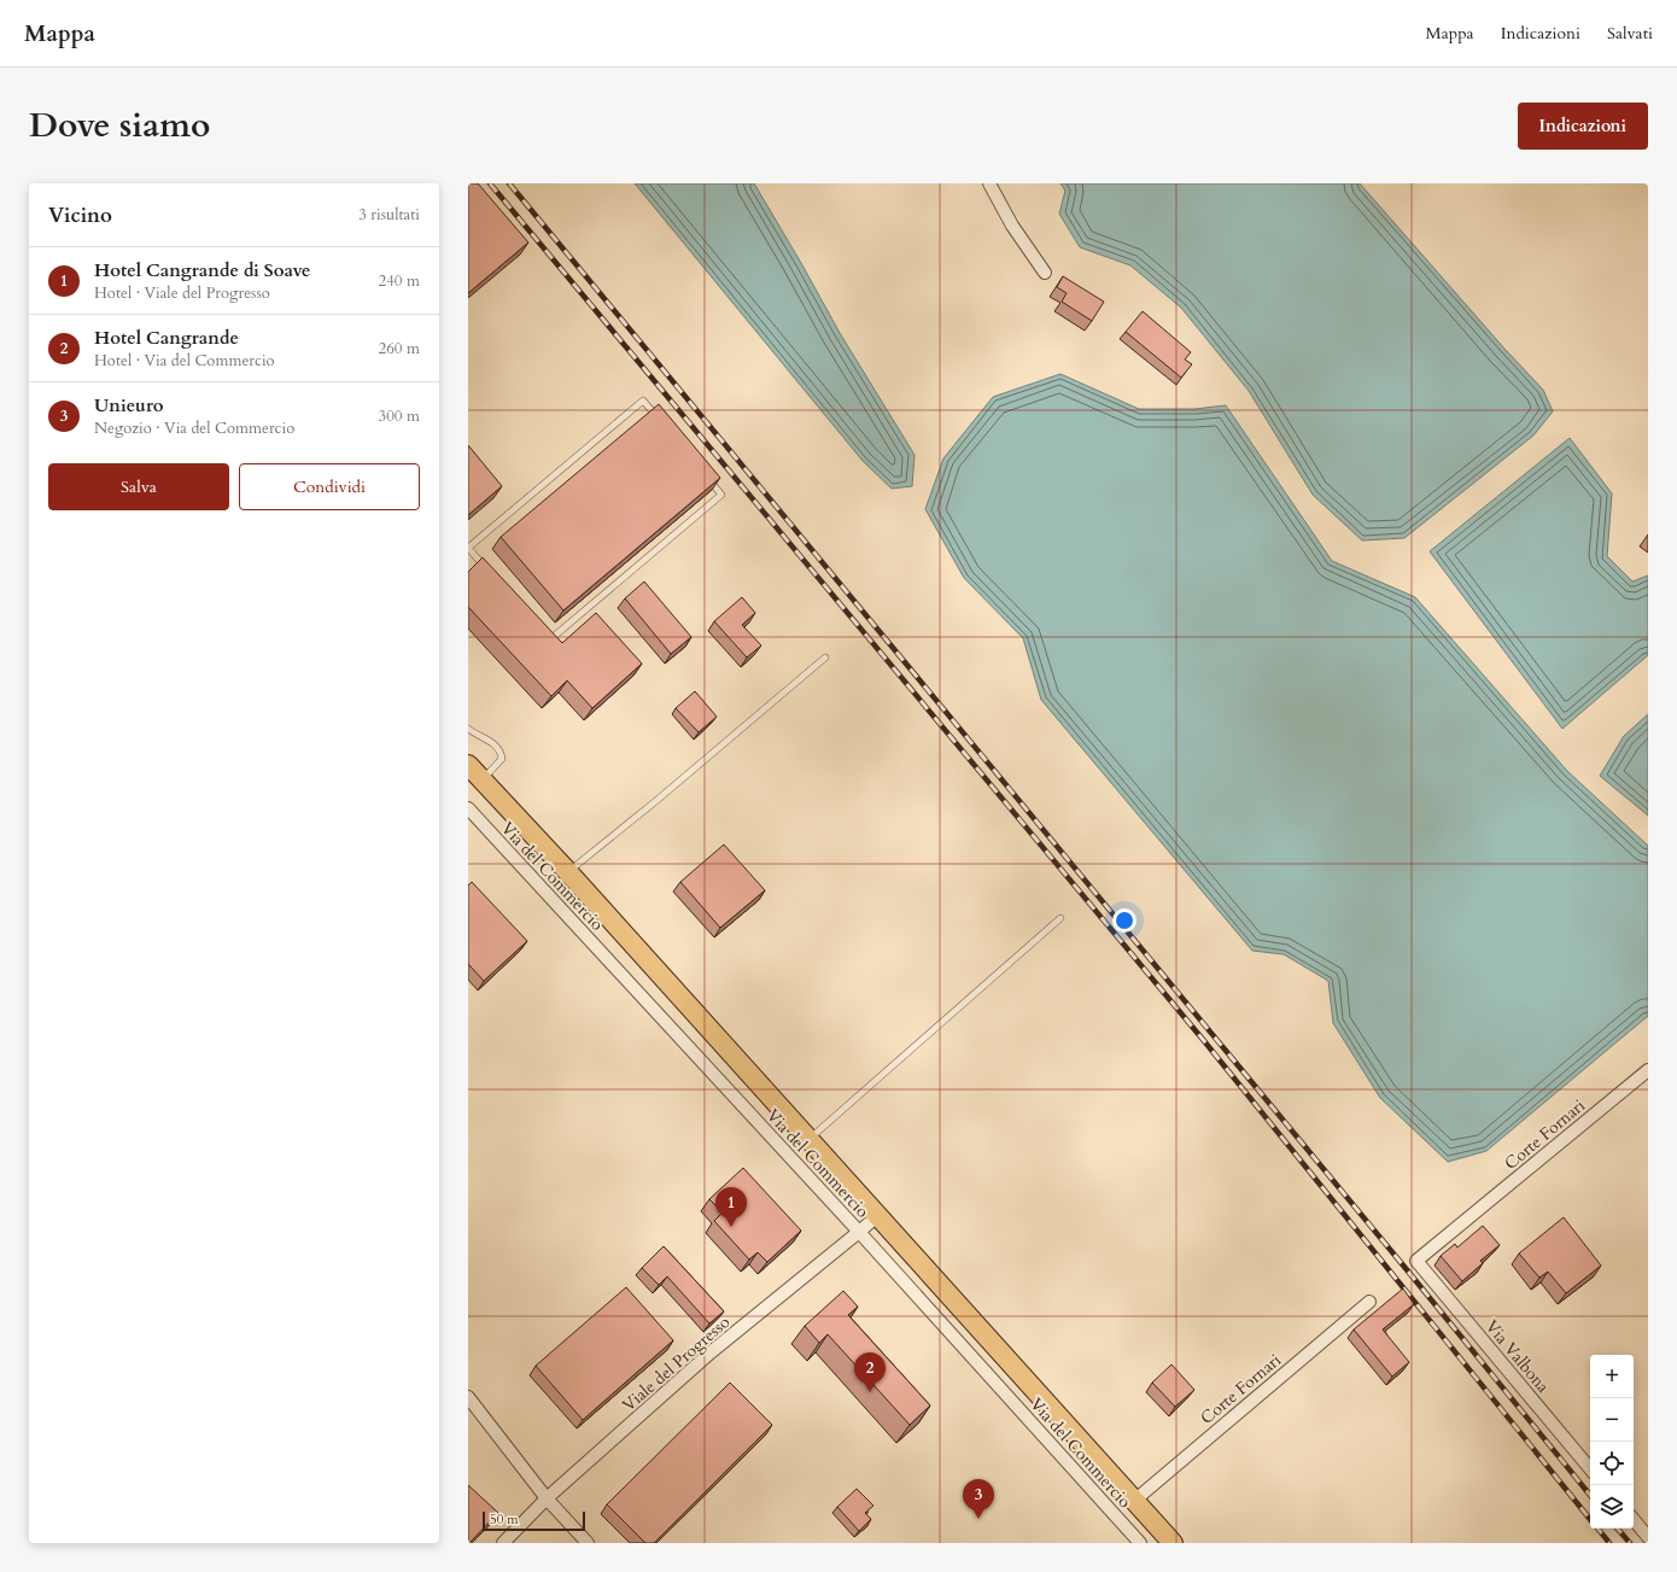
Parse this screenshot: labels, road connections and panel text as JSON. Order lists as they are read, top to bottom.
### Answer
{
  "streets": {
    "street": [
      "Via del Commercio",
      "Corte Fornari",
      "Via Valbona",
      "Viale del Progresso"
    ]
  },
  "crossings": [
    ["Via del Commercio", "Viale del Progresso"],
    ["Corte Fornari", "Via Valbona"]
  ],
  "scale_bar": "50 m",
  "page": {
    "header": "Mappa",
    "nav": ["Mappa", "Indicazioni", "Salvati"],
    "title": "Dove siamo",
    "buttons": [
      "Indicazioni",
      ["Salva", "Condividi"]
    ],
    "heading": ["Vicino", "3 risultati"],
    "list": [
      {
        "mark": "1",
        "name": "Hotel Cangrande di Soave",
        "note": "Hotel · Viale del Progresso",
        "value": "240 m"
      },
      {
        "mark": "2",
        "name": "Hotel Cangrande",
        "note": "Hotel · Via del Commercio",
        "value": "260 m"
      },
      {
        "mark": "3",
        "name": "Unieuro",
        "note": "Negozio · Via del Commercio",
        "value": "300 m"
      }
    ],
    "pins": ["1", "2", "3"],
    "map_buttons": ["+", "−"],
    "scale": "50 m"
  }
}
